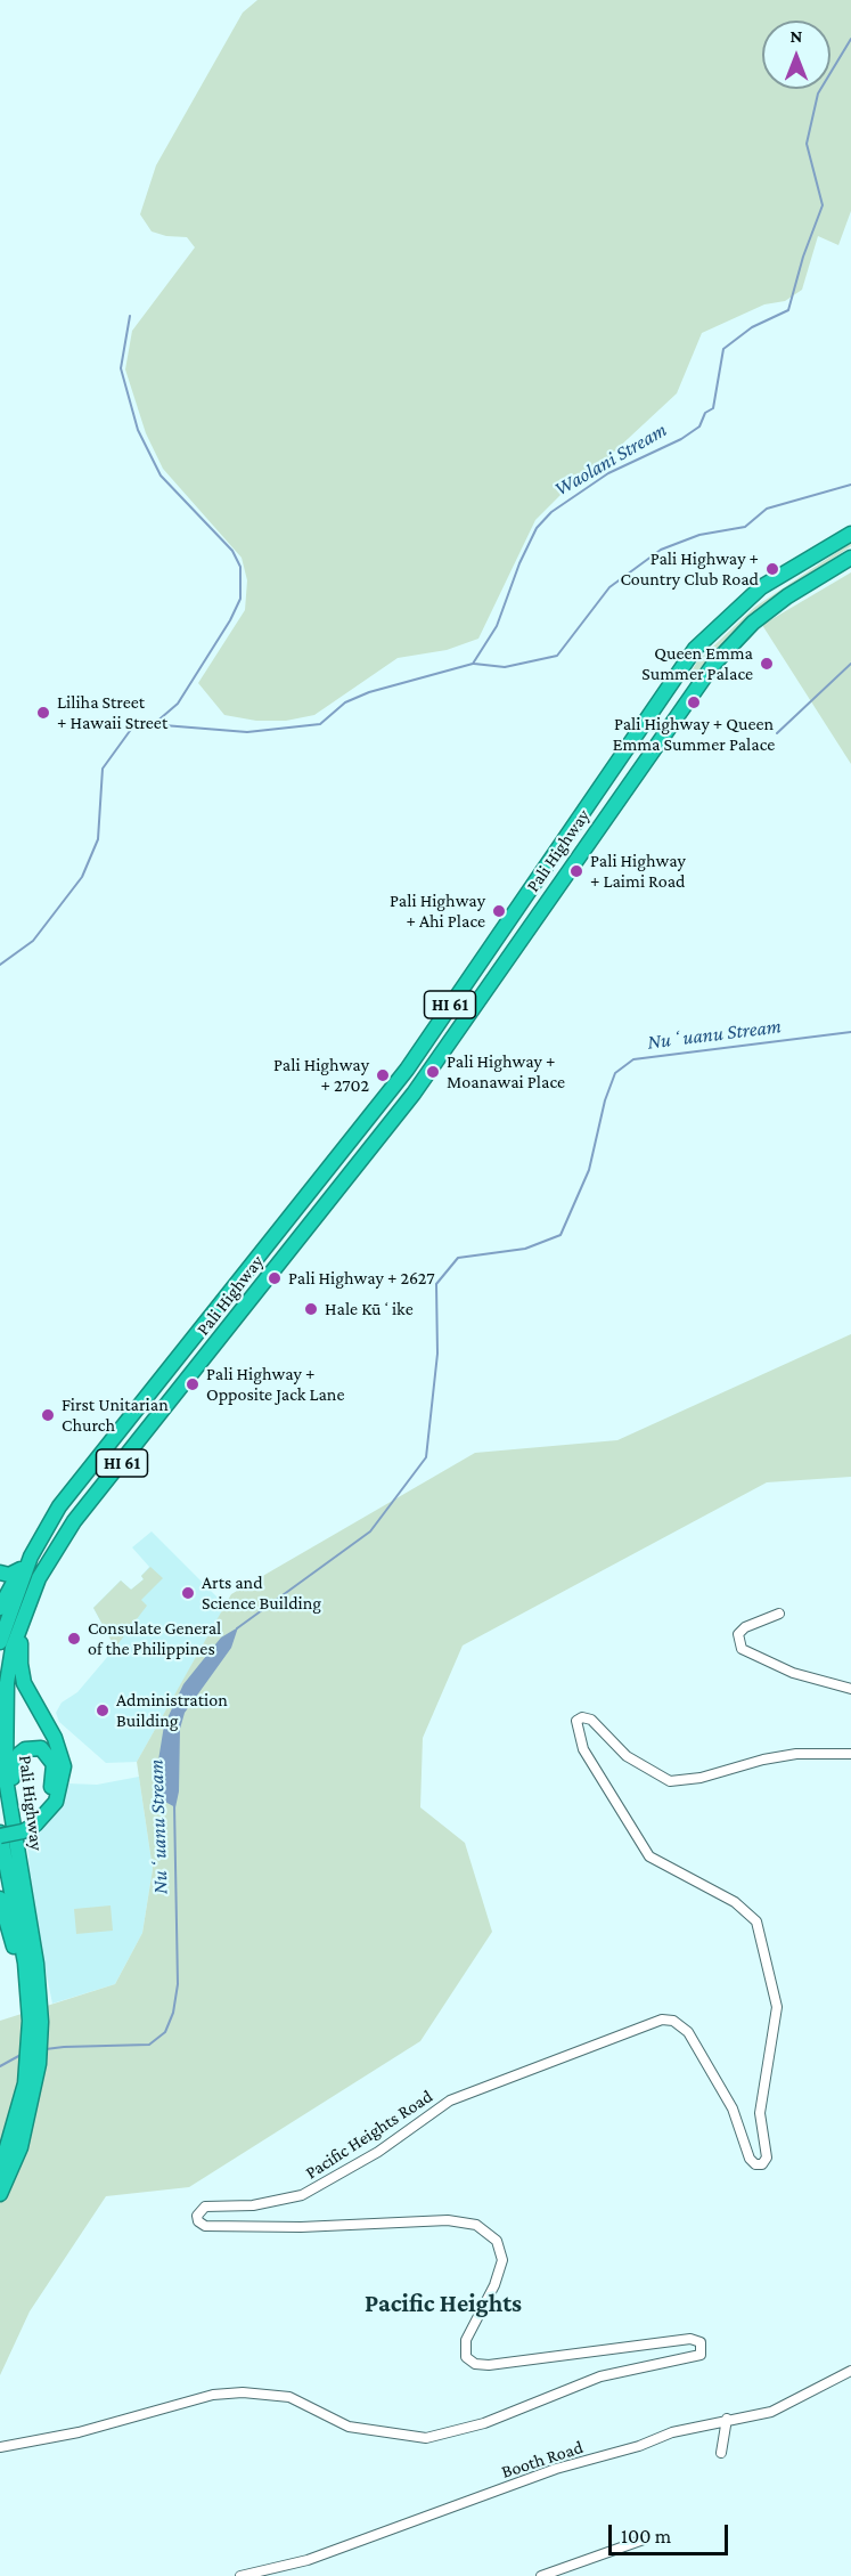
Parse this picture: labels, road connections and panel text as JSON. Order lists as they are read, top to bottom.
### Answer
{
  "streets": {
    "highway": ["Pali Highway", "HI 61"],
    "street": ["Pacific Heights Road", "Booth Road"]
  },
  "districts": ["Pacific Heights"],
  "water": ["Waolani Stream", "Nuʻuanu Stream"],
  "places": [
    "Pali Highway + Country Club Road",
    "Queen Emma Summer Palace",
    "Pali Highway + Queen Emma Summer Palace",
    "Liliha Street + Hawaii Street",
    "Pali Highway + Laimi Road",
    "Pali Highway + Ahi Place",
    "Pali Highway + Moanawai Place",
    "Pali Highway + 2702",
    "Pali Highway + 2627",
    "Hale Kūʻike",
    "Pali Highway + Opposite Jack Lane",
    "First Unitarian Church",
    "Arts and Science Building",
    "Consulate General of the Philippines",
    "Administration Building"
  ],
  "scale_bar": "100 m",
  "north": "top"
}
